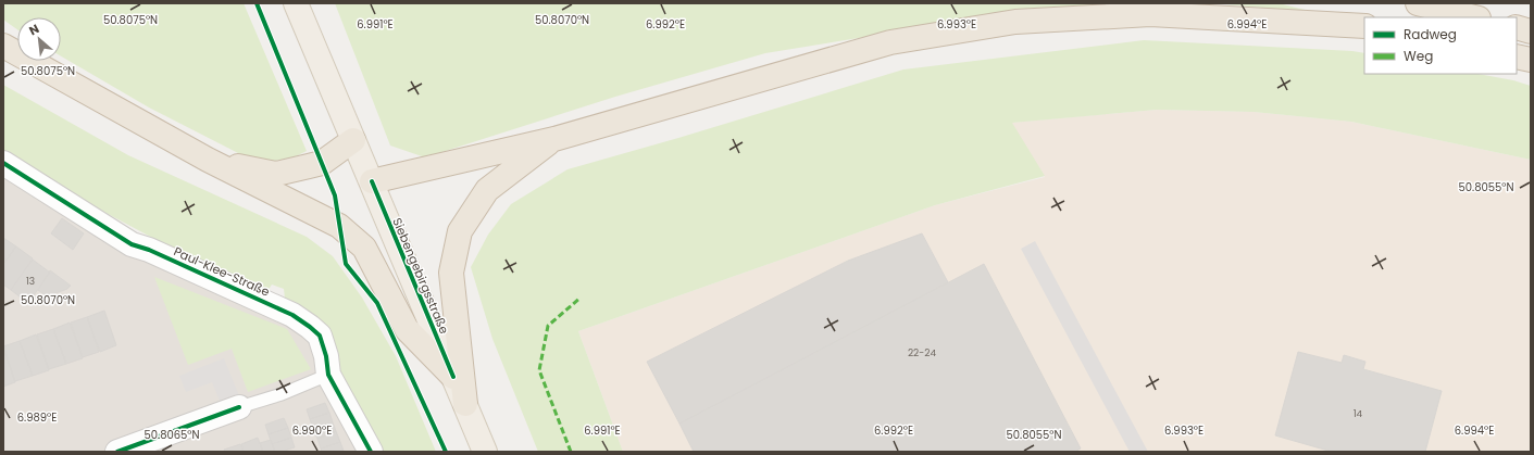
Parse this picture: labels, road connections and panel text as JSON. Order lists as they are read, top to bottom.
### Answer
{
  "streets": {
    "main road": ["Siebengebirgsstraße"],
    "street": ["Paul-Klee-Straße"]
  },
  "house_numbers": ["13", "22-24", "14"],
  "legend": ["Radweg", "Weg"],
  "north": "top left",
  "coordinates": [
    "50.8075°N",
    "50.8070°N",
    "6.991°E",
    "6.992°E",
    "6.993°E",
    "6.994°E",
    "50.8055°N",
    "6.989°E",
    "6.990°E",
    "50.8065°N"
  ]
}
